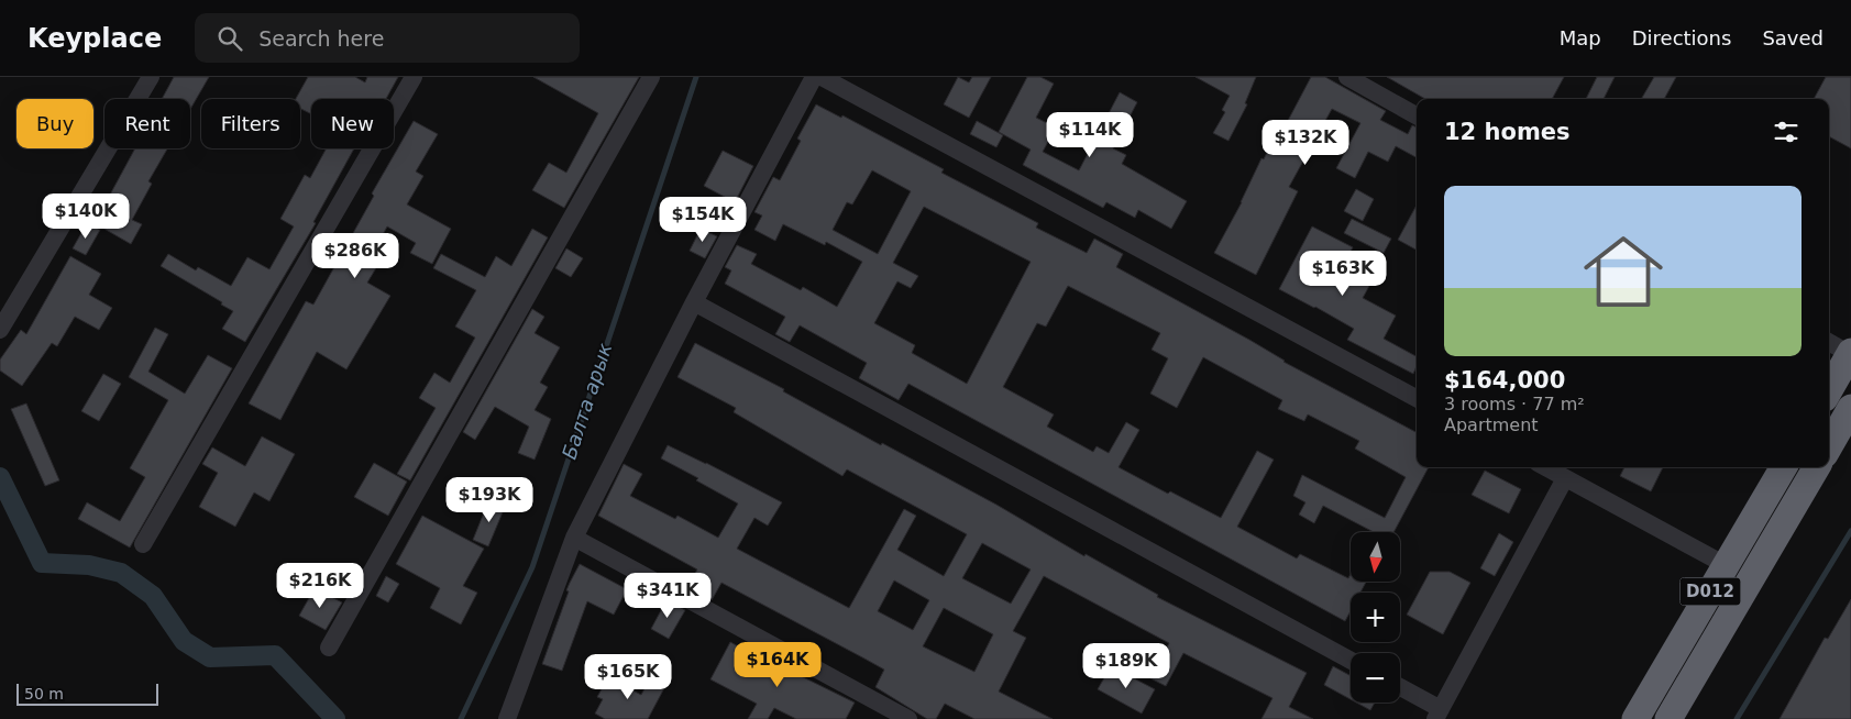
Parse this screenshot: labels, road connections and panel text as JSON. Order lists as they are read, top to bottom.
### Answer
{
  "streets": {
    "highway": ["D012"]
  },
  "water": ["Балта арык"],
  "scale_bar": "50 m",
  "north": "bottom",
  "page": {
    "header": "Keyplace",
    "search": "Search here",
    "nav": ["Map", "Directions", "Saved"],
    "chip": [
      "Buy",
      "Rent",
      "Filters",
      "New"
    ],
    "heading": "12 homes",
    "price": [
      "$114K",
      "$132K",
      "$140K",
      "$154K",
      "$286K",
      "$163K",
      "$193K",
      "$216K",
      "$341K",
      "$164K",
      "$189K",
      "$165K"
    ],
    "list": [
      {
        "name": "$164,000",
        "note": "3 rooms · 77 m² · Apartment"
      }
    ],
    "map_buttons": ["+", "−"],
    "scale": "50 m"
  }
}
